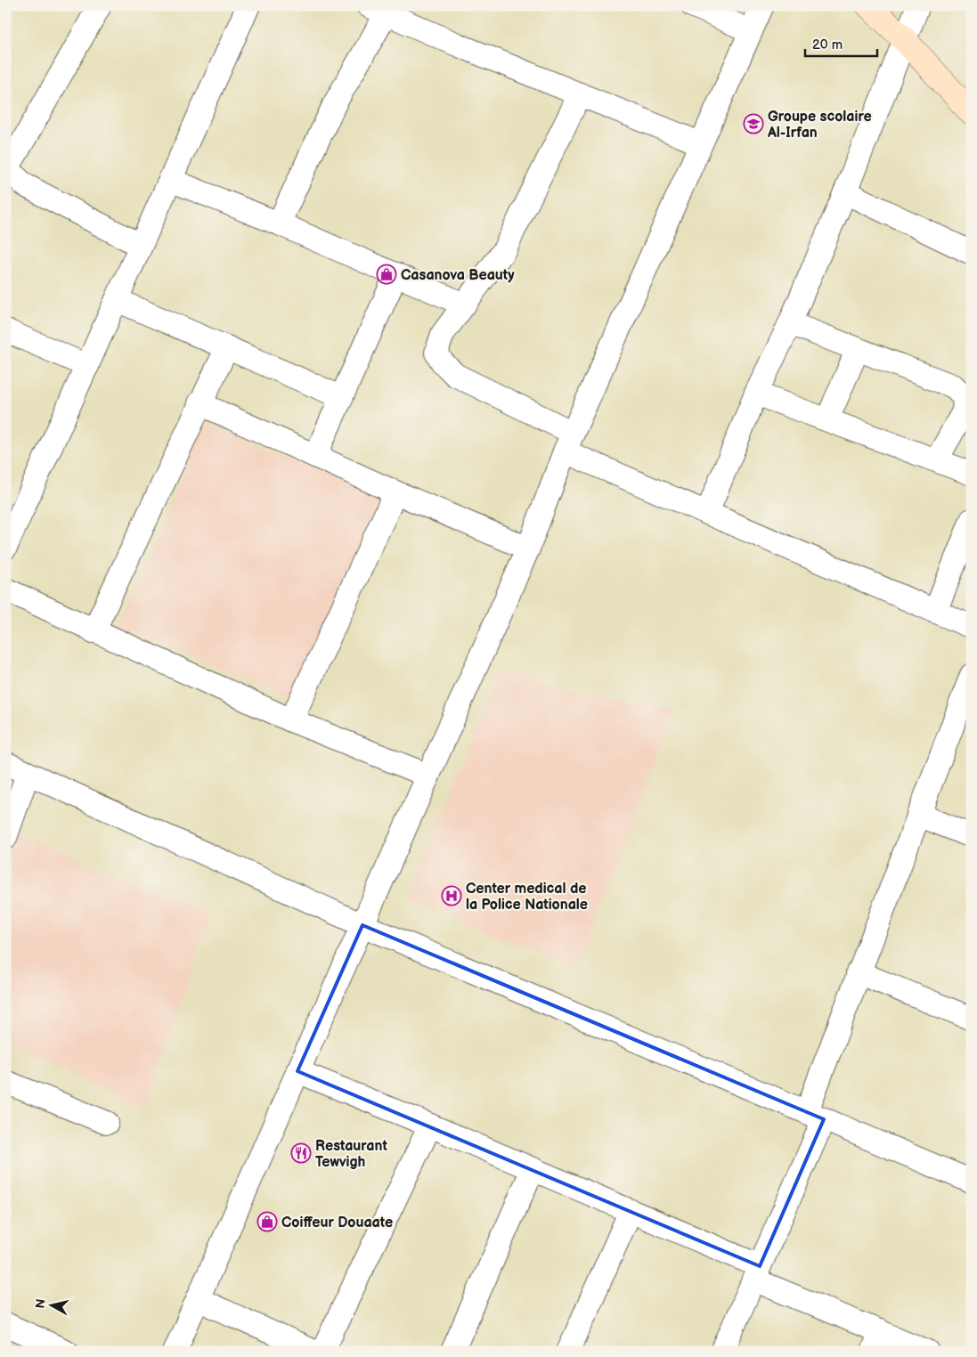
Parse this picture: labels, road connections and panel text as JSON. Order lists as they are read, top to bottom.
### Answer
{
  "places": {
    "school or university": ["Groupe scolaire Al-Irfan"],
    "shop": ["Casanova Beauty", "Coiffeur Douaate"],
    "hospital": ["Center medical de la Police Nationale"],
    "restaurant": ["Restaurant Tewvigh"]
  },
  "scale_bar": "20 m",
  "north": "left"
}
